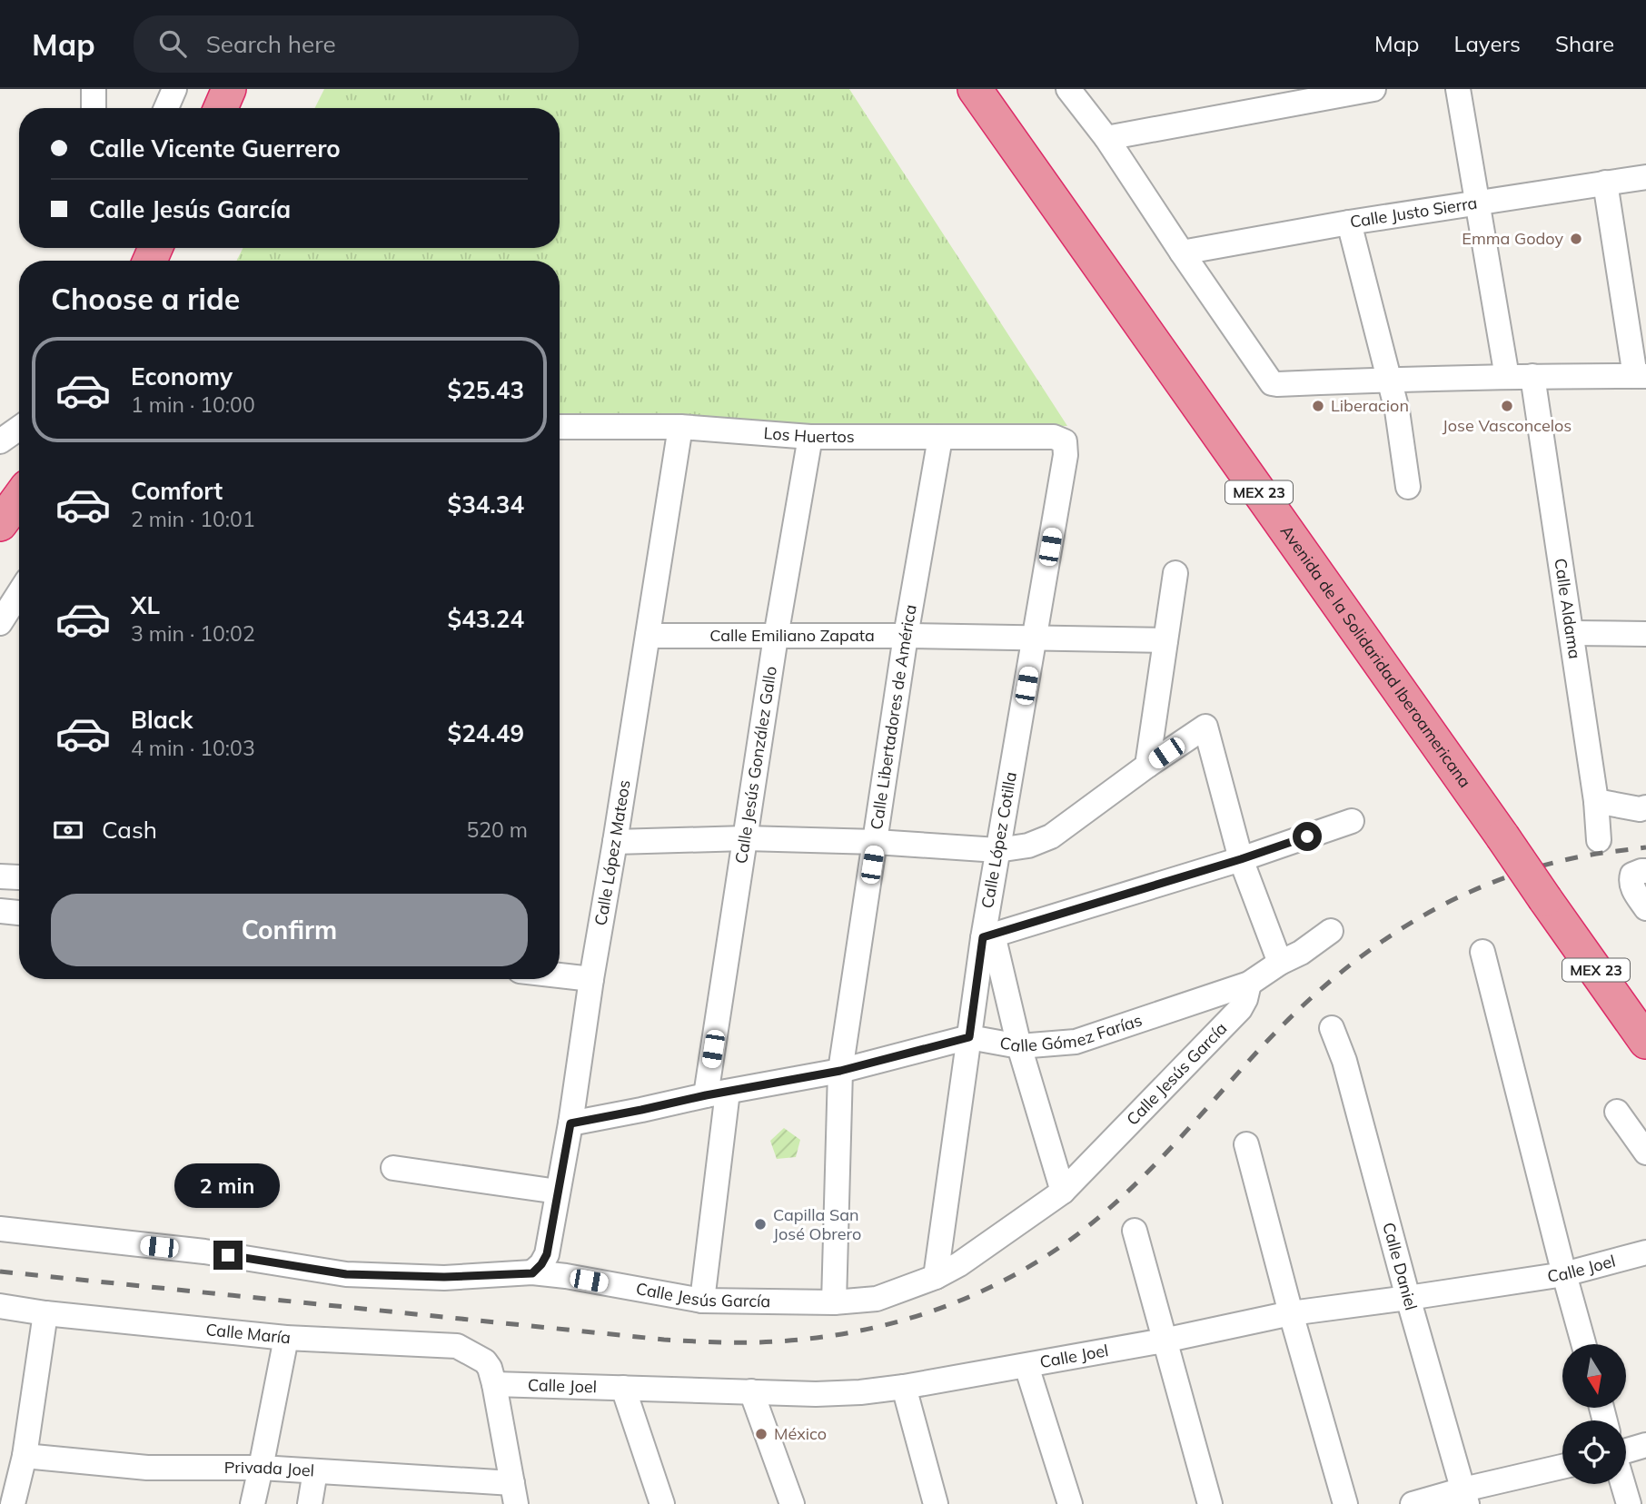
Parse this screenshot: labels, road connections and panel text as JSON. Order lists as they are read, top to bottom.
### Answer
{
  "streets": {
    "highway": ["MEX 23", "Avenida de la Solidaridad Iberoamericana"],
    "street": [
      "Calle Justo Sierra",
      "Los Huertos",
      "Calle Aldama",
      "Calle Emiliano Zapata",
      "Calle Libertadores de América",
      "Calle Jesús González Gallo",
      "Calle López Cotilla",
      "Calle López Mateos",
      "Calle Gómez Farías",
      "Calle Jesús García",
      "Calle Daniel",
      "Calle Joel",
      "Calle María",
      "Privada Joel"
    ]
  },
  "crossings": [
    ["Los Huertos", "Calle Libertadores de América"],
    ["Los Huertos", "Calle Jesús González Gallo"],
    ["Los Huertos", "Calle López Cotilla"],
    ["Los Huertos", "Calle López Mateos"],
    ["Calle Emiliano Zapata", "Calle Libertadores de América"],
    ["Calle Emiliano Zapata", "Calle Jesús González Gallo"],
    ["Calle Emiliano Zapata", "Calle López Cotilla"],
    ["Calle Emiliano Zapata", "Calle López Mateos"],
    ["Calle Libertadores de América", "Calle Gómez Farías"],
    ["Calle Libertadores de América", "Calle Jesús García"],
    ["Calle Jesús González Gallo", "Calle Gómez Farías"],
    ["Calle Jesús González Gallo", "Calle Jesús García"],
    ["Calle López Cotilla", "Calle Gómez Farías"],
    ["Calle López Cotilla", "Calle Jesús García"],
    ["Calle López Mateos", "Calle Gómez Farías"],
    ["Calle López Mateos", "Calle Jesús García"],
    ["Calle Gómez Farías", "Calle Jesús García"],
    ["Calle Daniel", "Calle Joel"],
    ["Calle Joel", "Calle María"]
  ],
  "places": [
    "Emma Godoy",
    "Liberacion",
    "Jose Vasconcelos",
    "Capilla San José Obrero",
    "México"
  ],
  "north": "bottom",
  "page": {
    "header": "Map",
    "search": "Search here",
    "nav": ["Map", "Layers", "Share"],
    "banner": ["Calle Vicente Guerrero", "Calle Jesús García"],
    "heading": "Choose a ride",
    "list": [
      {
        "name": "Economy",
        "note": "1 min · 10:00",
        "value": "$25.43"
      },
      {
        "name": "Comfort",
        "note": "2 min · 10:01",
        "value": "$34.34"
      },
      {
        "name": "XL",
        "note": "3 min · 10:02",
        "value": "$43.24"
      },
      {
        "name": "Black",
        "note": "4 min · 10:03",
        "value": "$24.49"
      }
    ],
    "pay": ["Cash", "520 m"],
    "buttons": "Confirm",
    "bubble": "2 min"
  }
}
